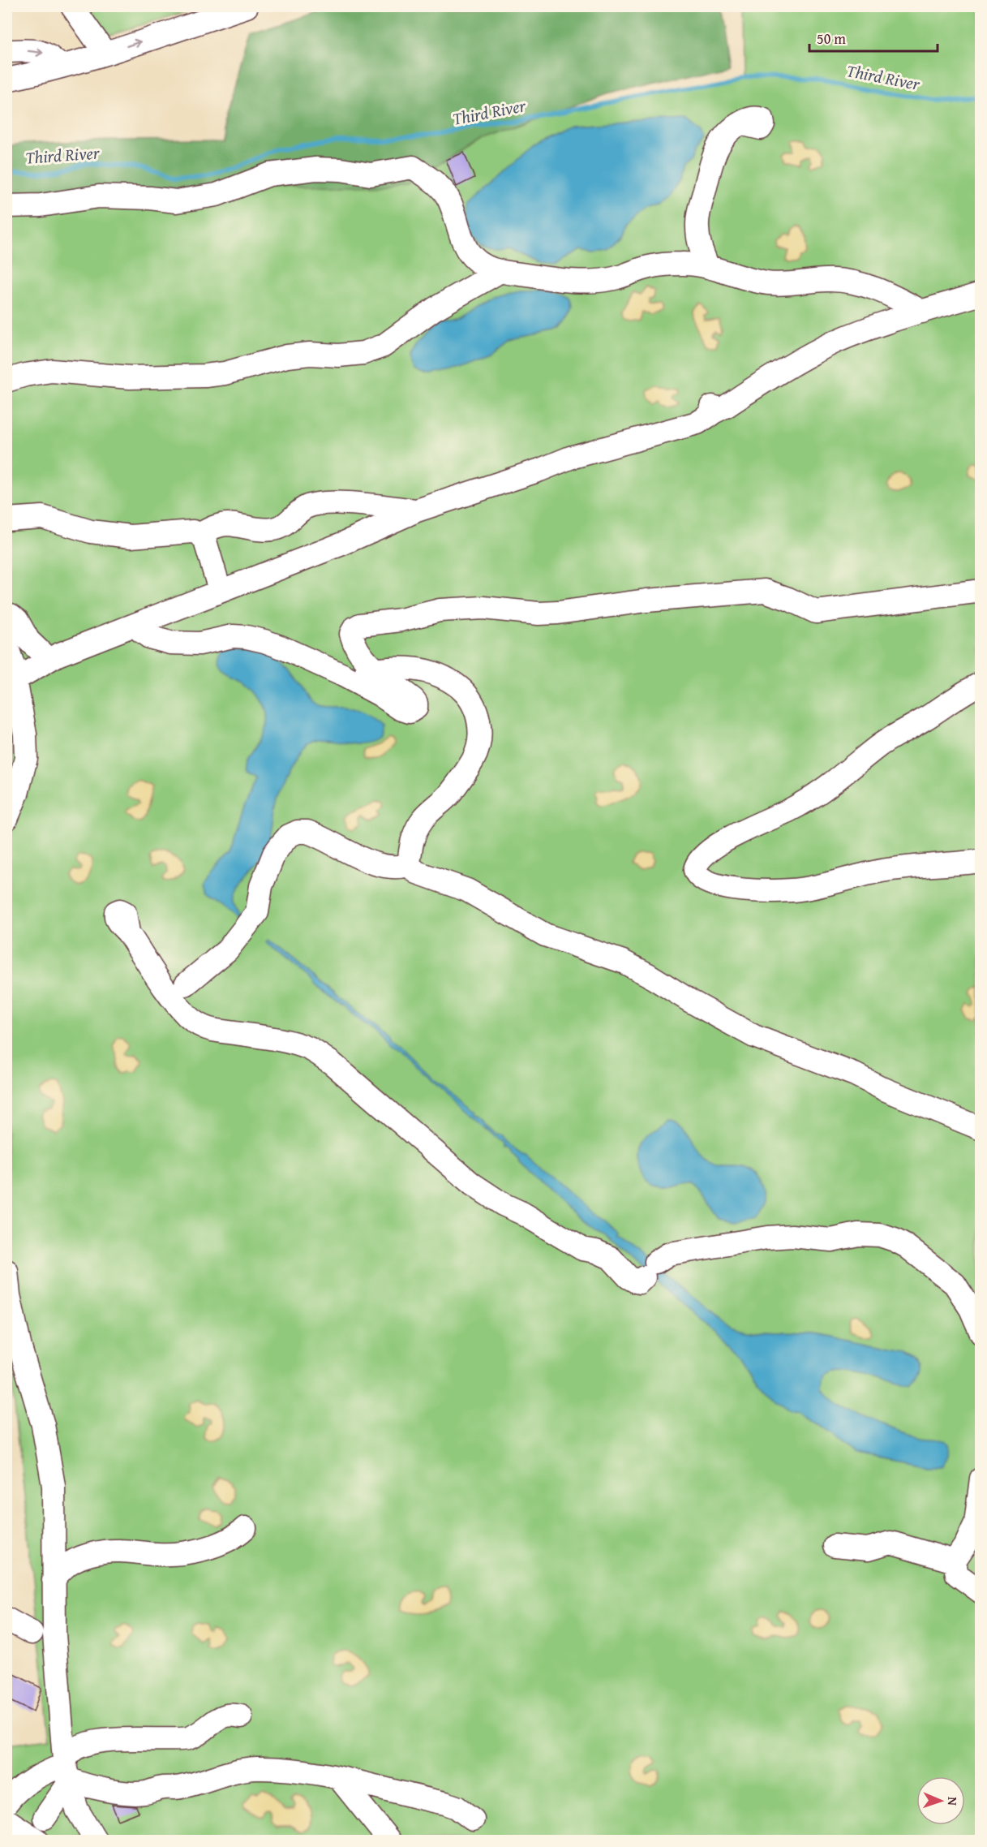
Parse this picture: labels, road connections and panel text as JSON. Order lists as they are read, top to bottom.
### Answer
{
  "water": ["Third River"],
  "scale_bar": "50 m",
  "north": "right"
}
